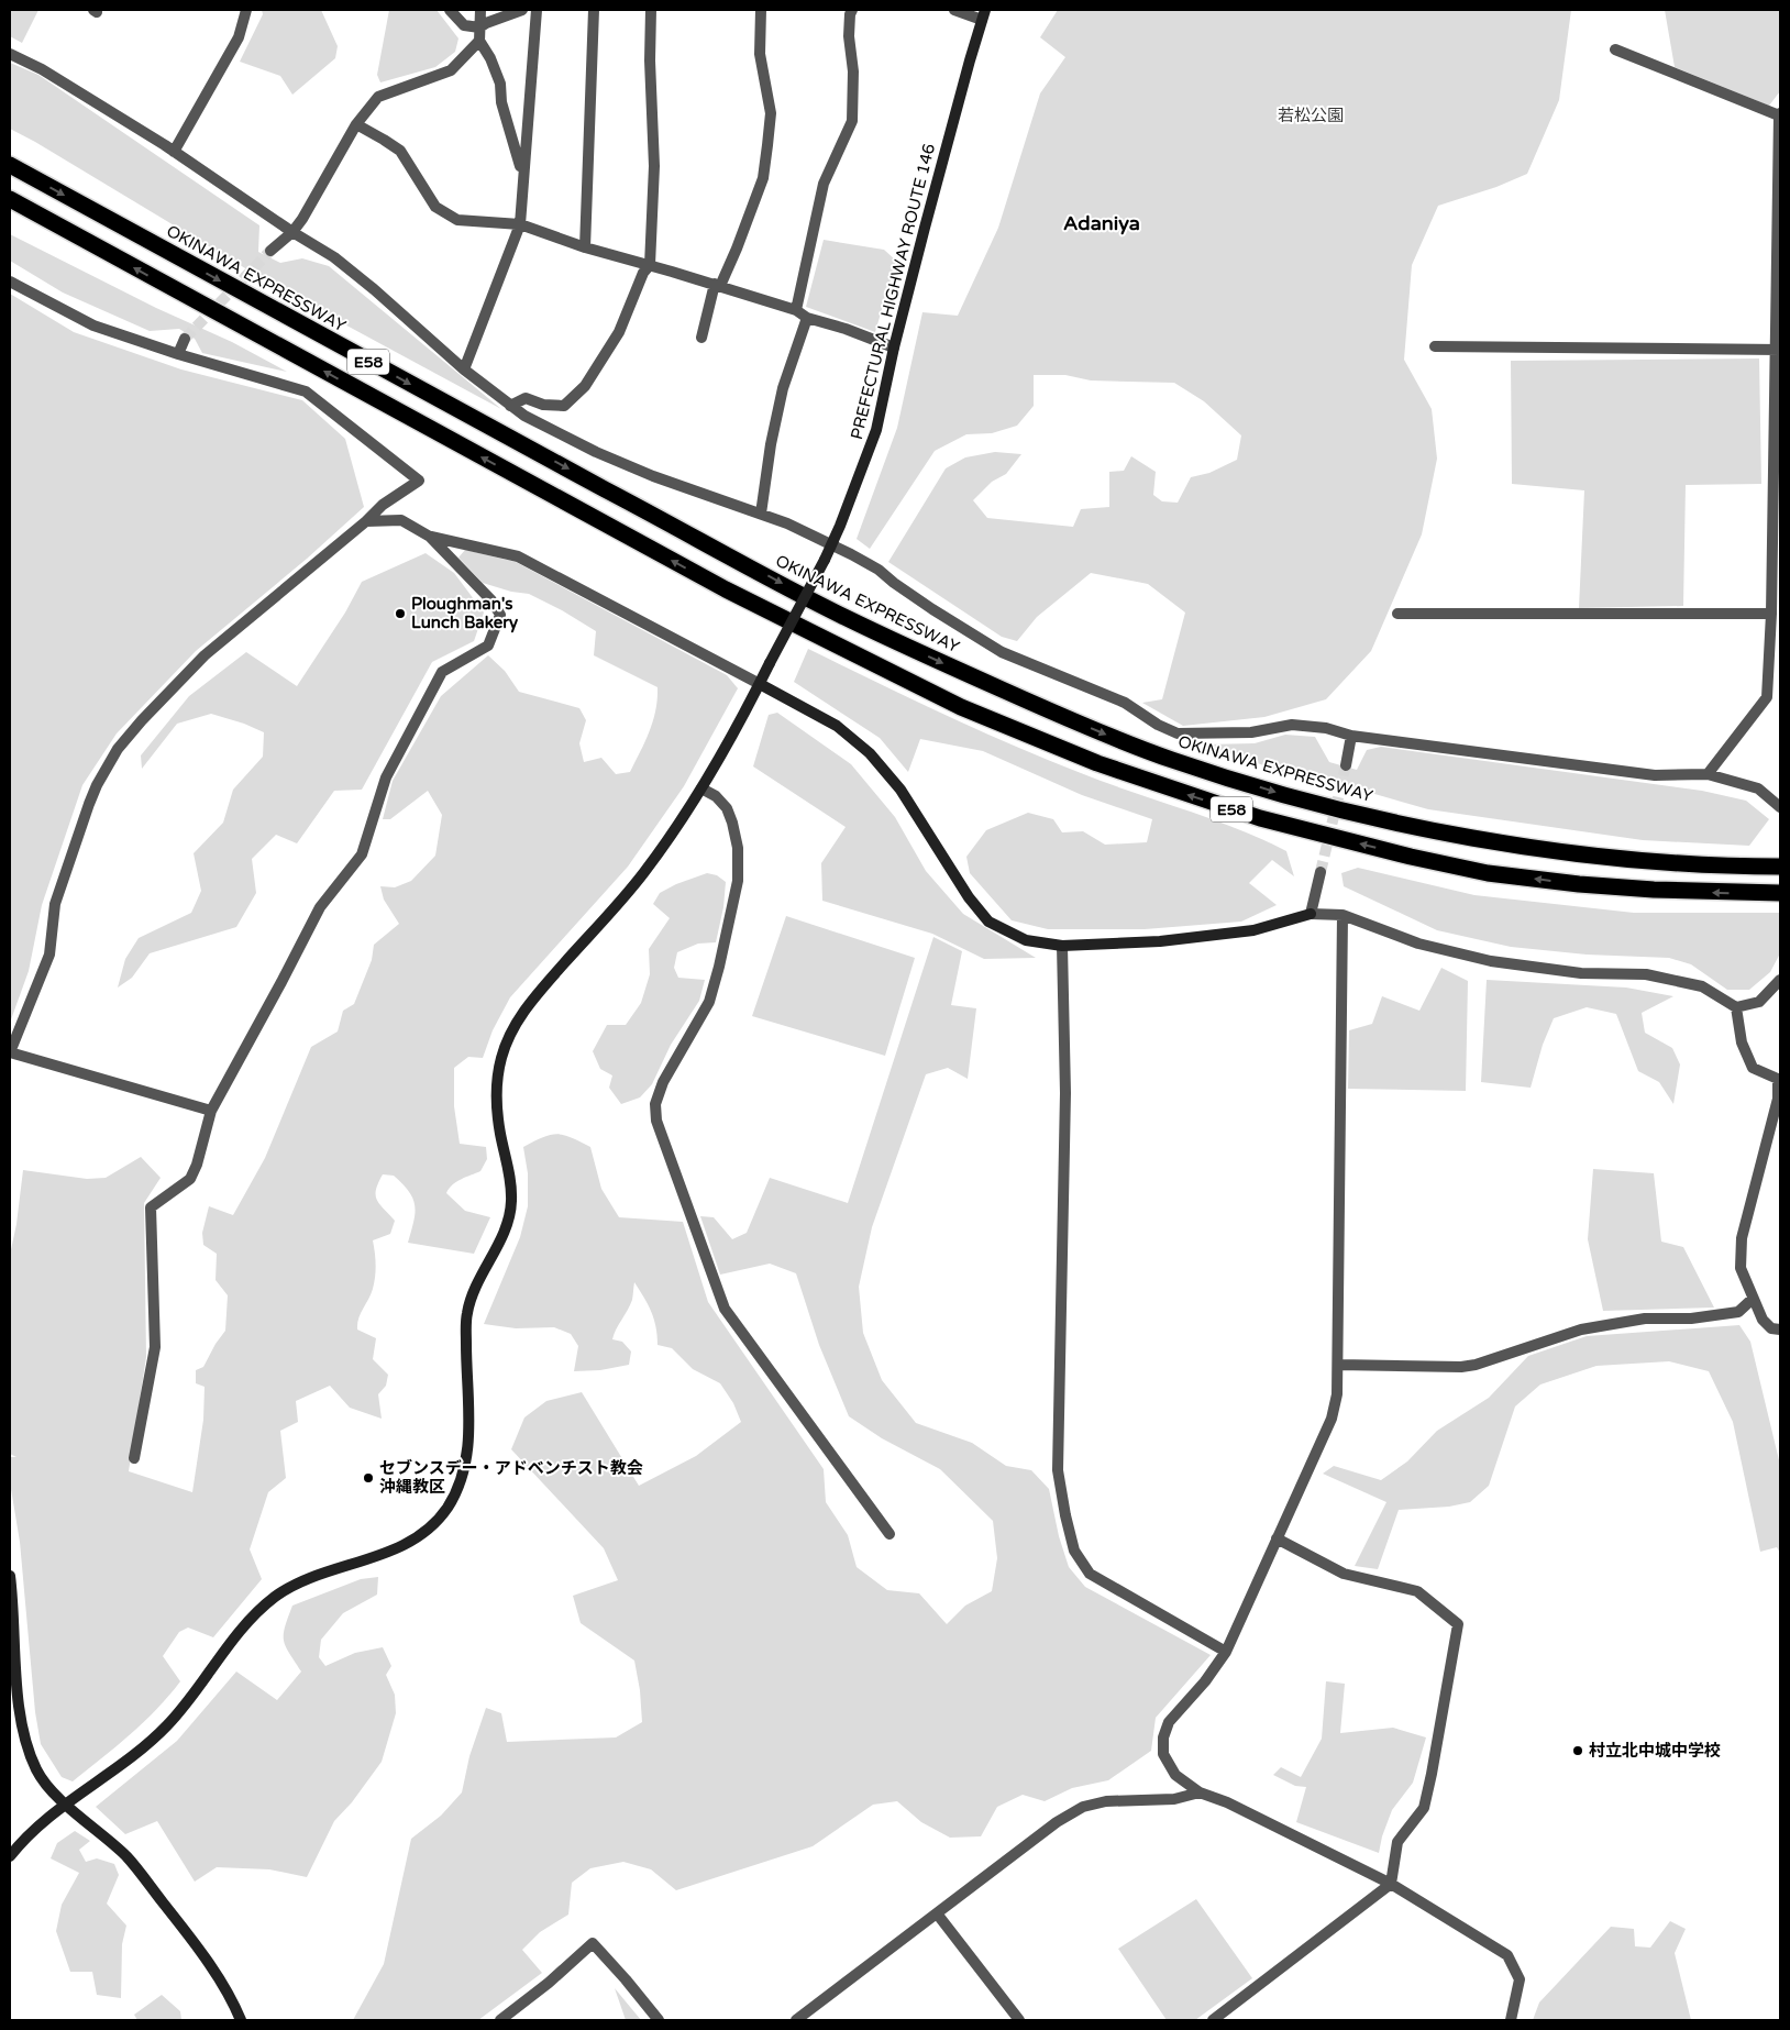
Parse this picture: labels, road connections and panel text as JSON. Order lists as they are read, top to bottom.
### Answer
{
  "streets": {
    "highway": ["OKINAWA EXPRESSWAY", "E58"],
    "main road": ["PREFECTURAL HIGHWAY ROUTE 146"]
  },
  "districts": ["Adaniya"],
  "parks": ["若松公園"],
  "places": ["Ploughman's Lunch Bakery", "セブンスデー・アドベンチスト教会 沖縄教区", "村立北中城中学校"]
}
